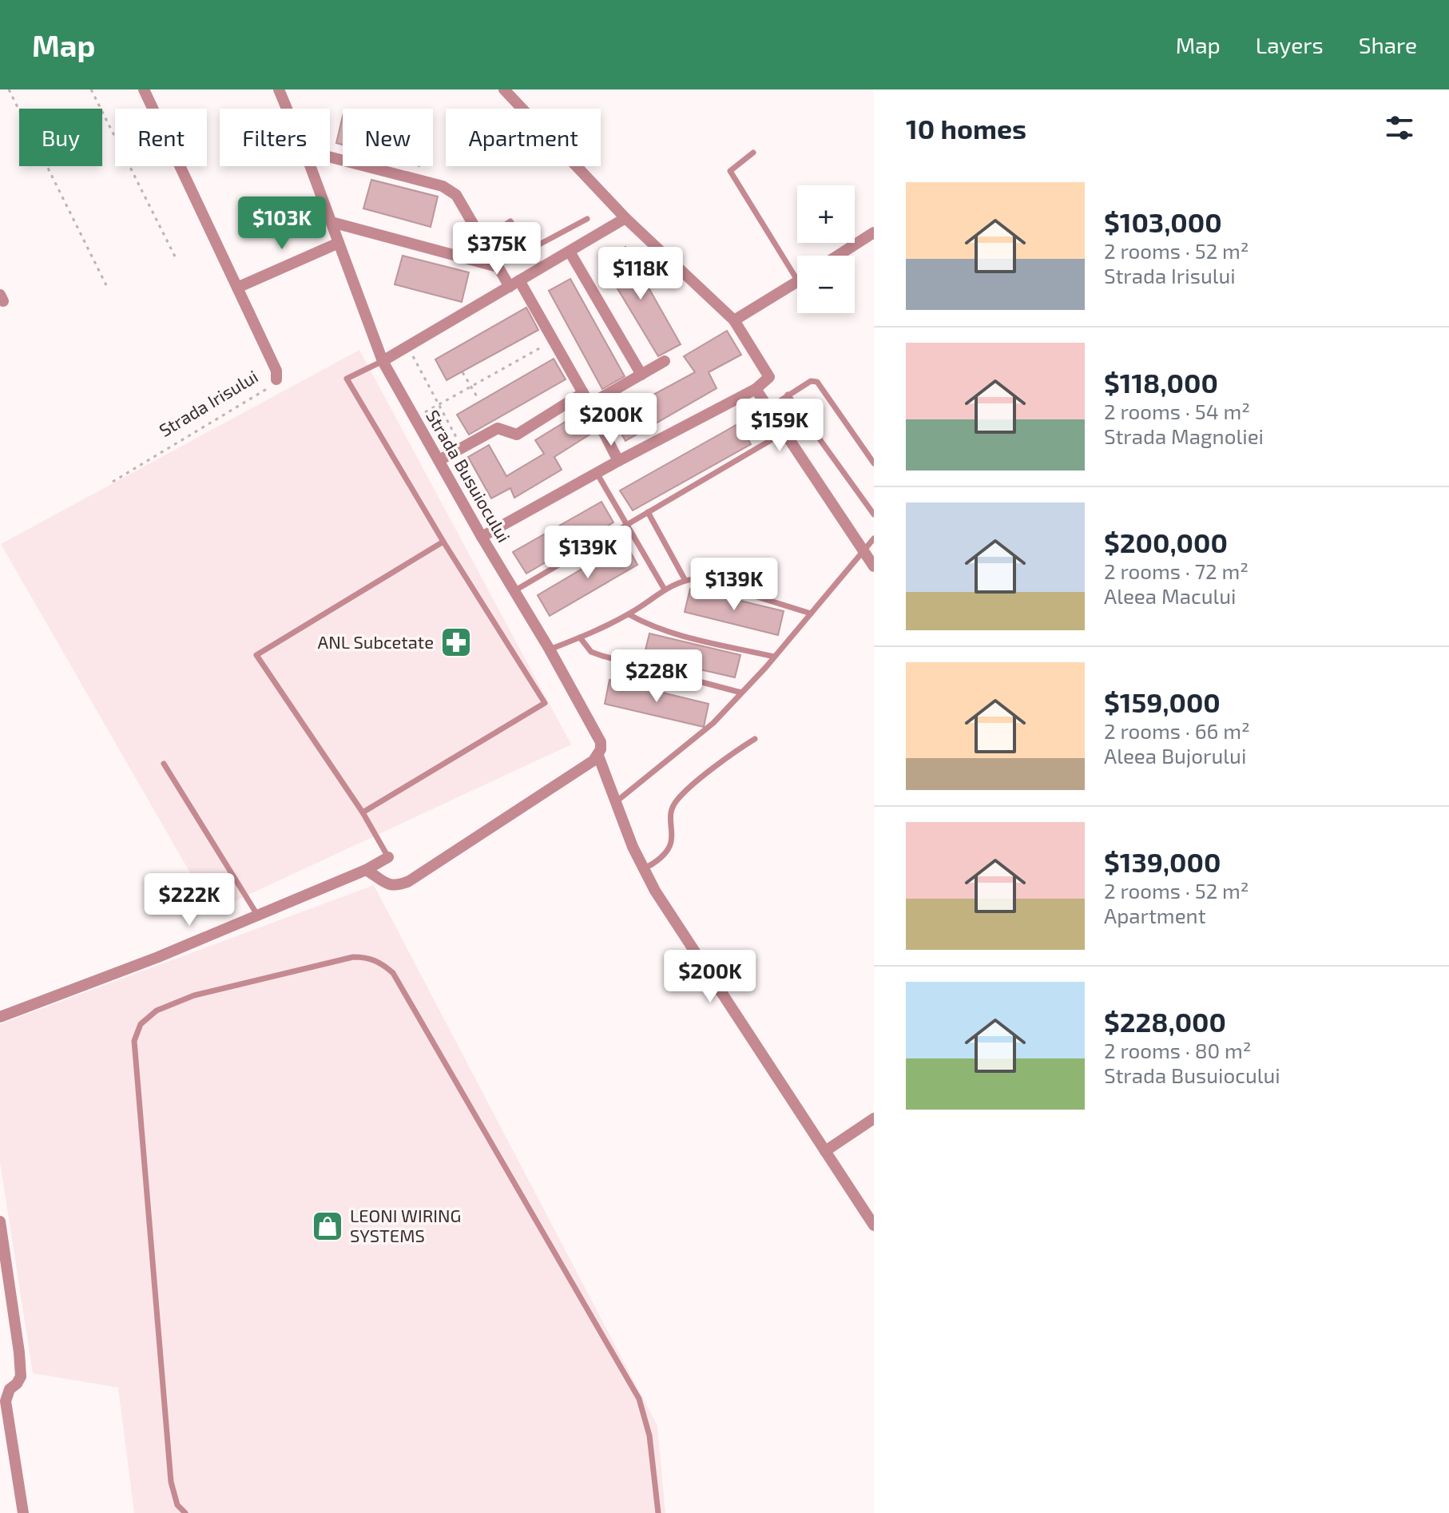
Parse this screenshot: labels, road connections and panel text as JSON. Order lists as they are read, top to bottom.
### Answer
{
  "streets": {
    "street": ["Strada Irisului", "Strada Busuiocului"]
  },
  "places": {
    "pharmacy": ["ANL Subcetate"],
    "shop": ["LEONI WIRING SYSTEMS"]
  },
  "page": {
    "header": "Map",
    "nav": ["Map", "Layers", "Share"],
    "heading": "10 homes",
    "chip": [
      "Buy",
      "Rent",
      "Filters",
      "New",
      "Apartment"
    ],
    "list": [
      {
        "name": "$103,000",
        "note": "2 rooms · 52 m² · Strada Irisului"
      },
      {
        "name": "$118,000",
        "note": "2 rooms · 54 m² · Strada Magnoliei"
      },
      {
        "name": "$200,000",
        "note": "2 rooms · 72 m² · Aleea Macului"
      },
      {
        "name": "$159,000",
        "note": "2 rooms · 66 m² · Aleea Bujorului"
      },
      {
        "name": "$139,000",
        "note": "2 rooms · 52 m² · Apartment"
      },
      {
        "name": "$228,000",
        "note": "2 rooms · 80 m² · Strada Busuiocului"
      }
    ],
    "map_buttons": ["+", "−"],
    "price": [
      "$103K",
      "$375K",
      "$118K",
      "$200K",
      "$159K",
      "$139K",
      "$139K",
      "$228K",
      "$222K",
      "$200K"
    ]
  }
}
